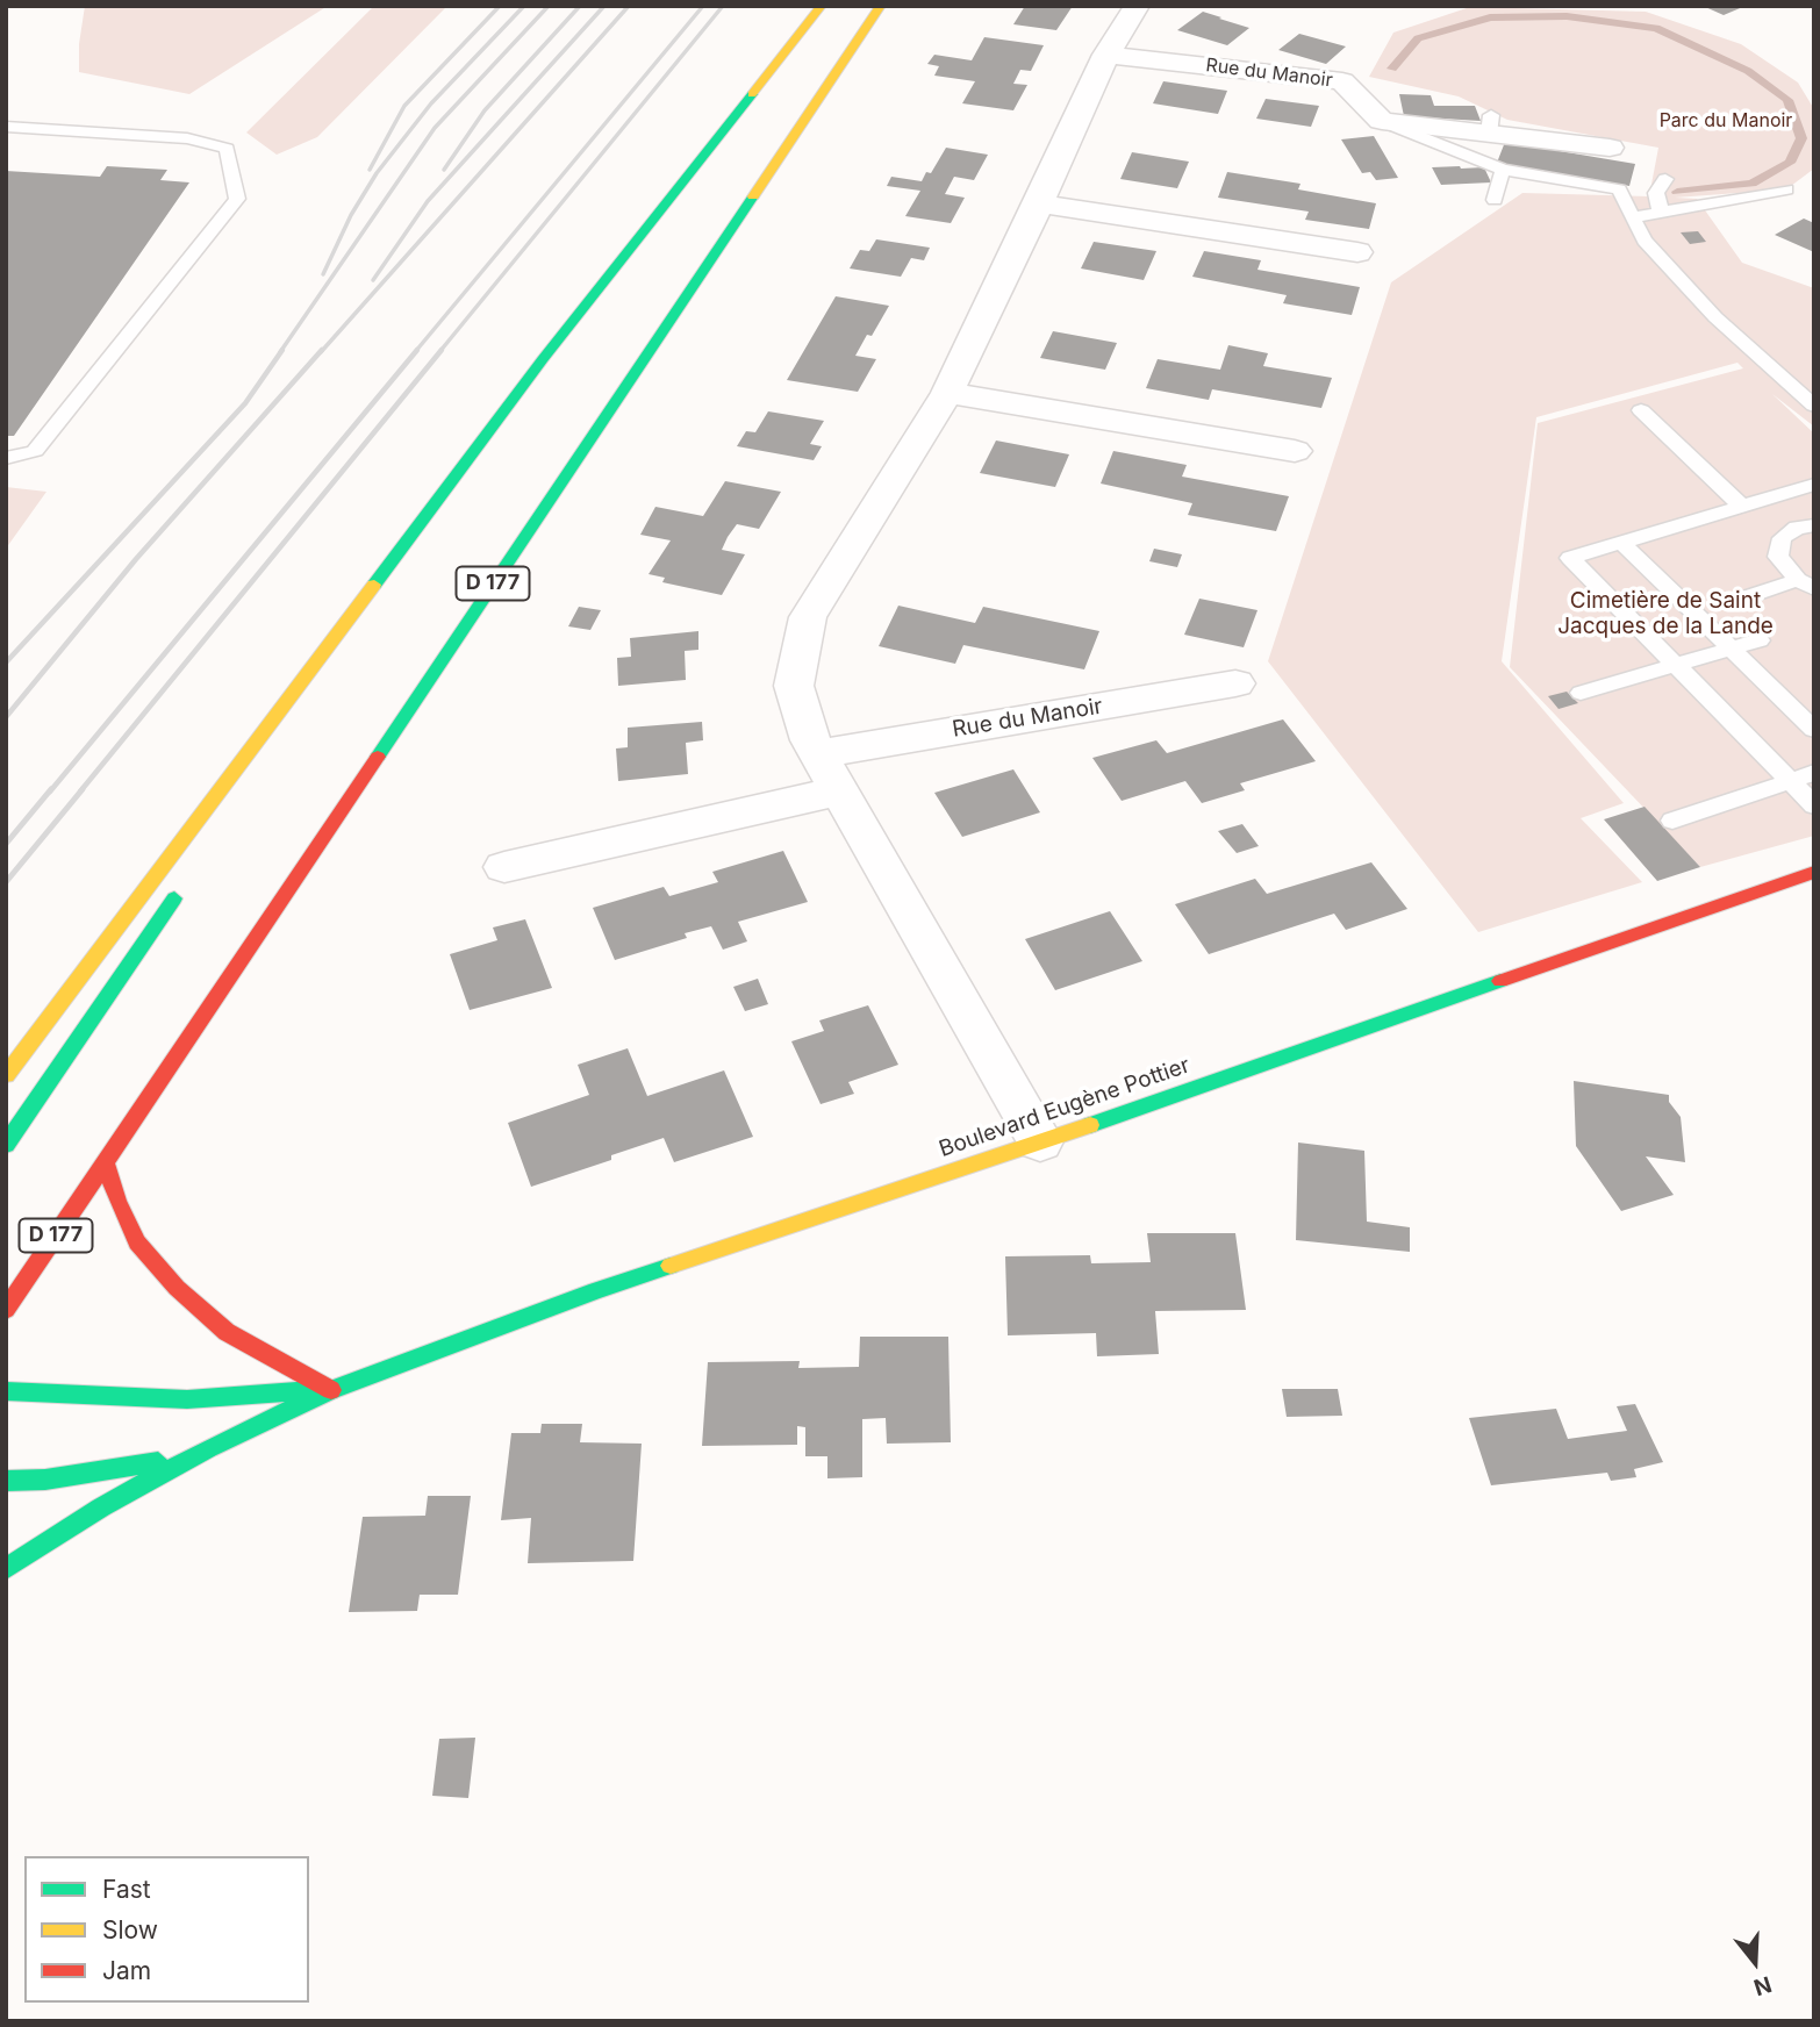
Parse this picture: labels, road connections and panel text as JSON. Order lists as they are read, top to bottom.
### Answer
{
  "streets": {
    "main road": ["D 177", "Boulevard Eugène Pottier"],
    "street": ["Rue du Manoir"]
  },
  "parks": ["Parc du Manoir", "Cimetière de Saint Jacques de la Lande"],
  "legend": ["Fast", "Slow", "Jam"],
  "north": "bottom"
}
